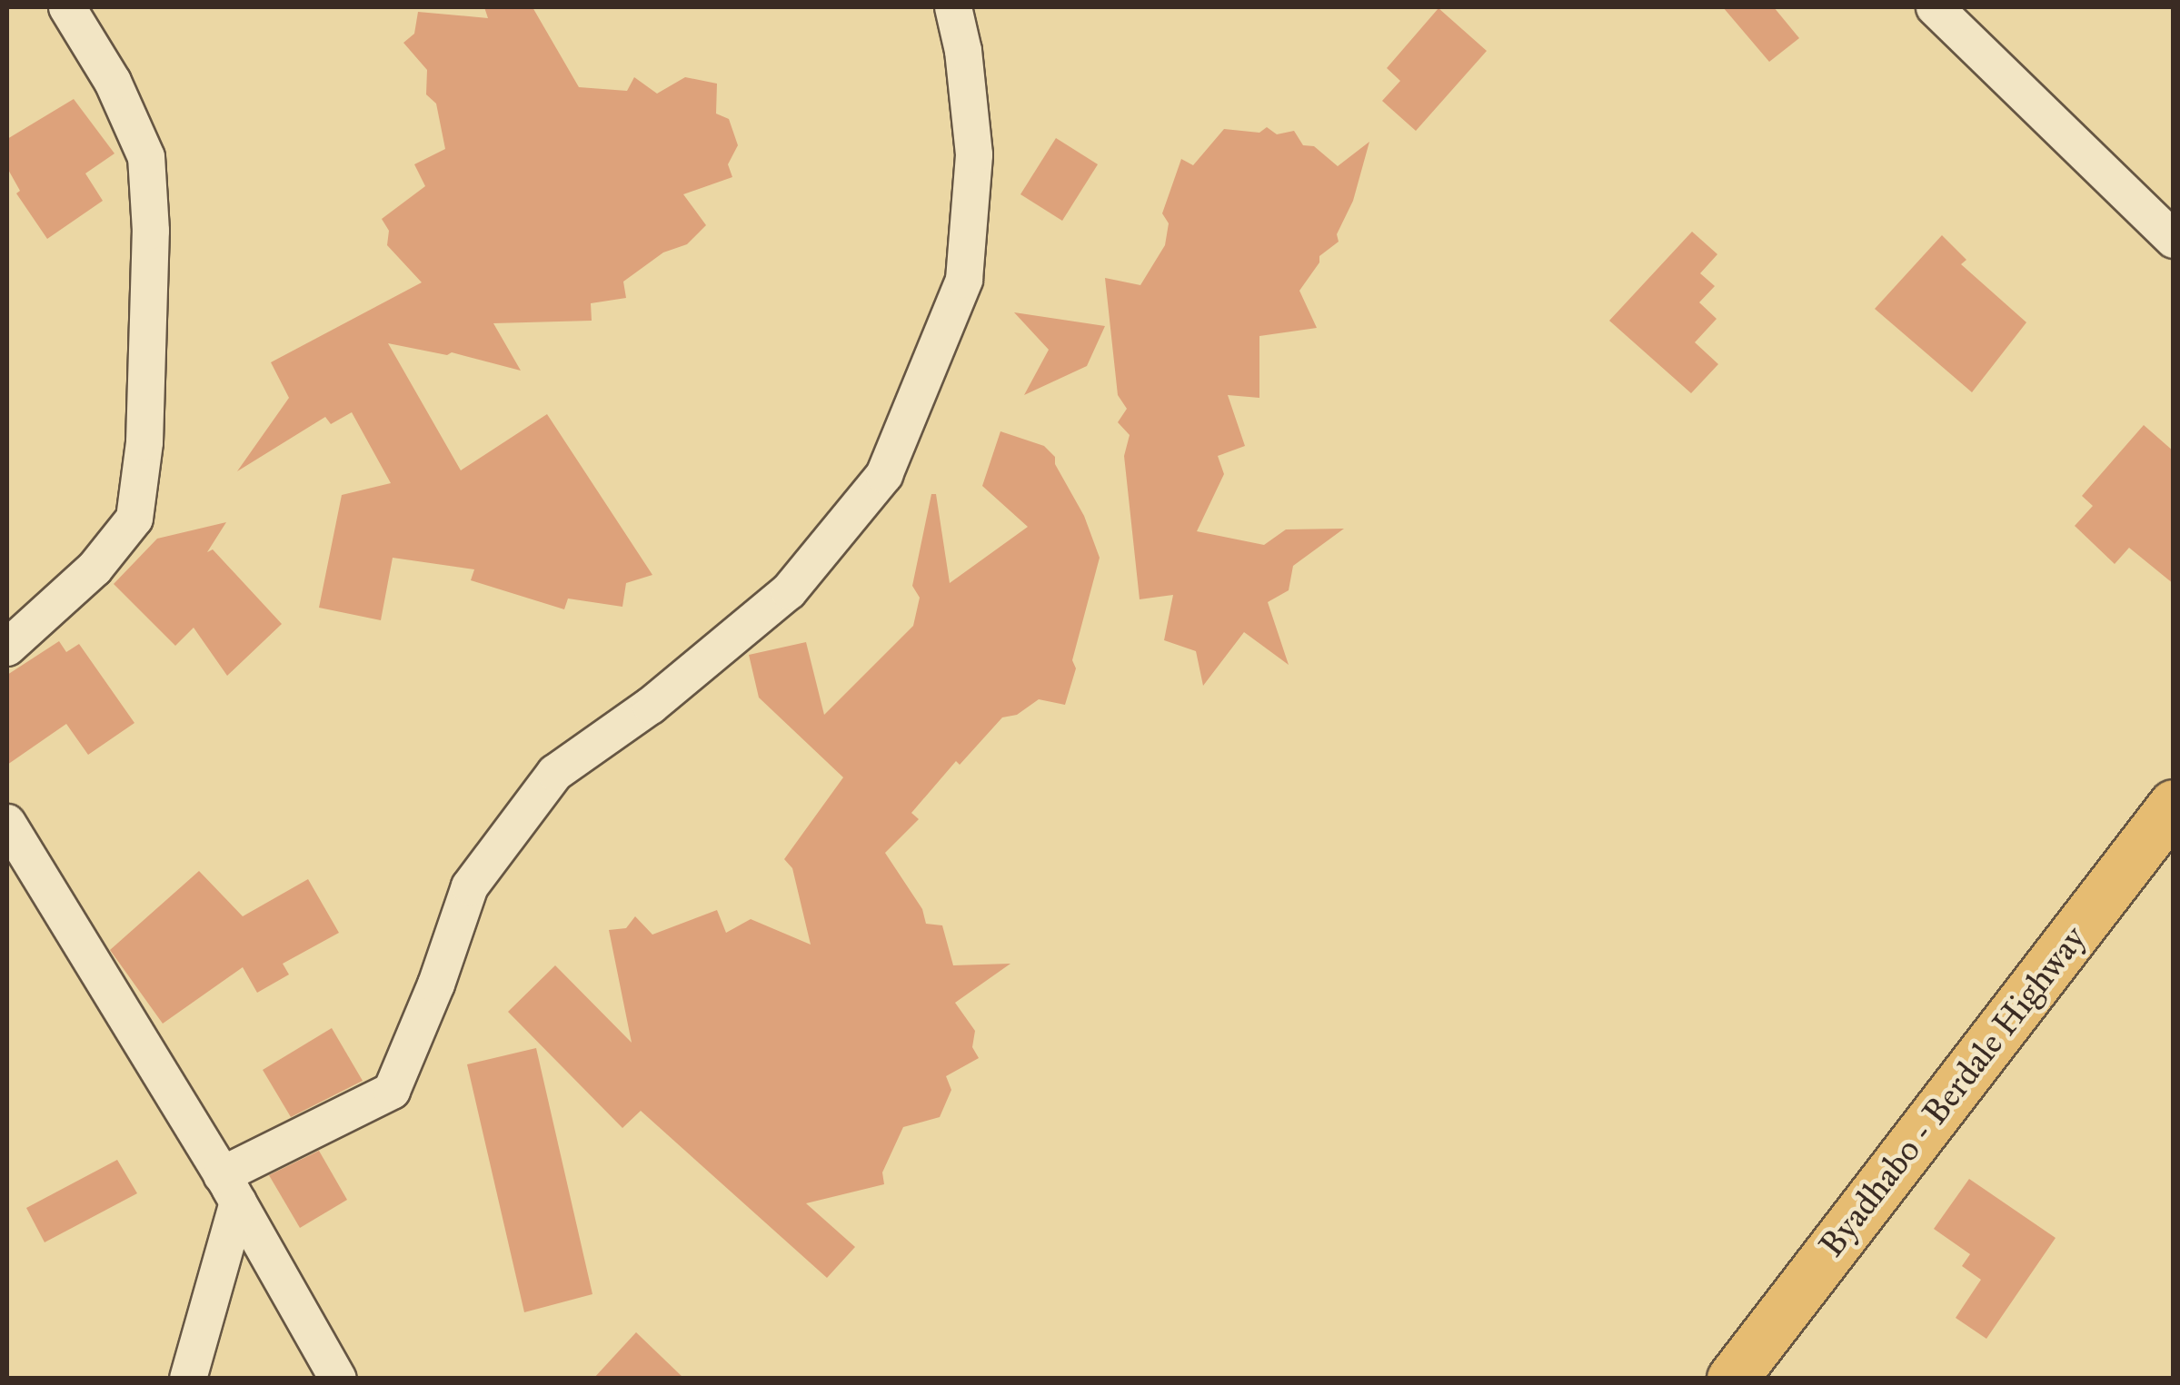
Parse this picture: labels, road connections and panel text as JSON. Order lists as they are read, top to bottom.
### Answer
{
  "streets": {
    "main road": ["Byadhabo - Berdale Highway"]
  }
}
